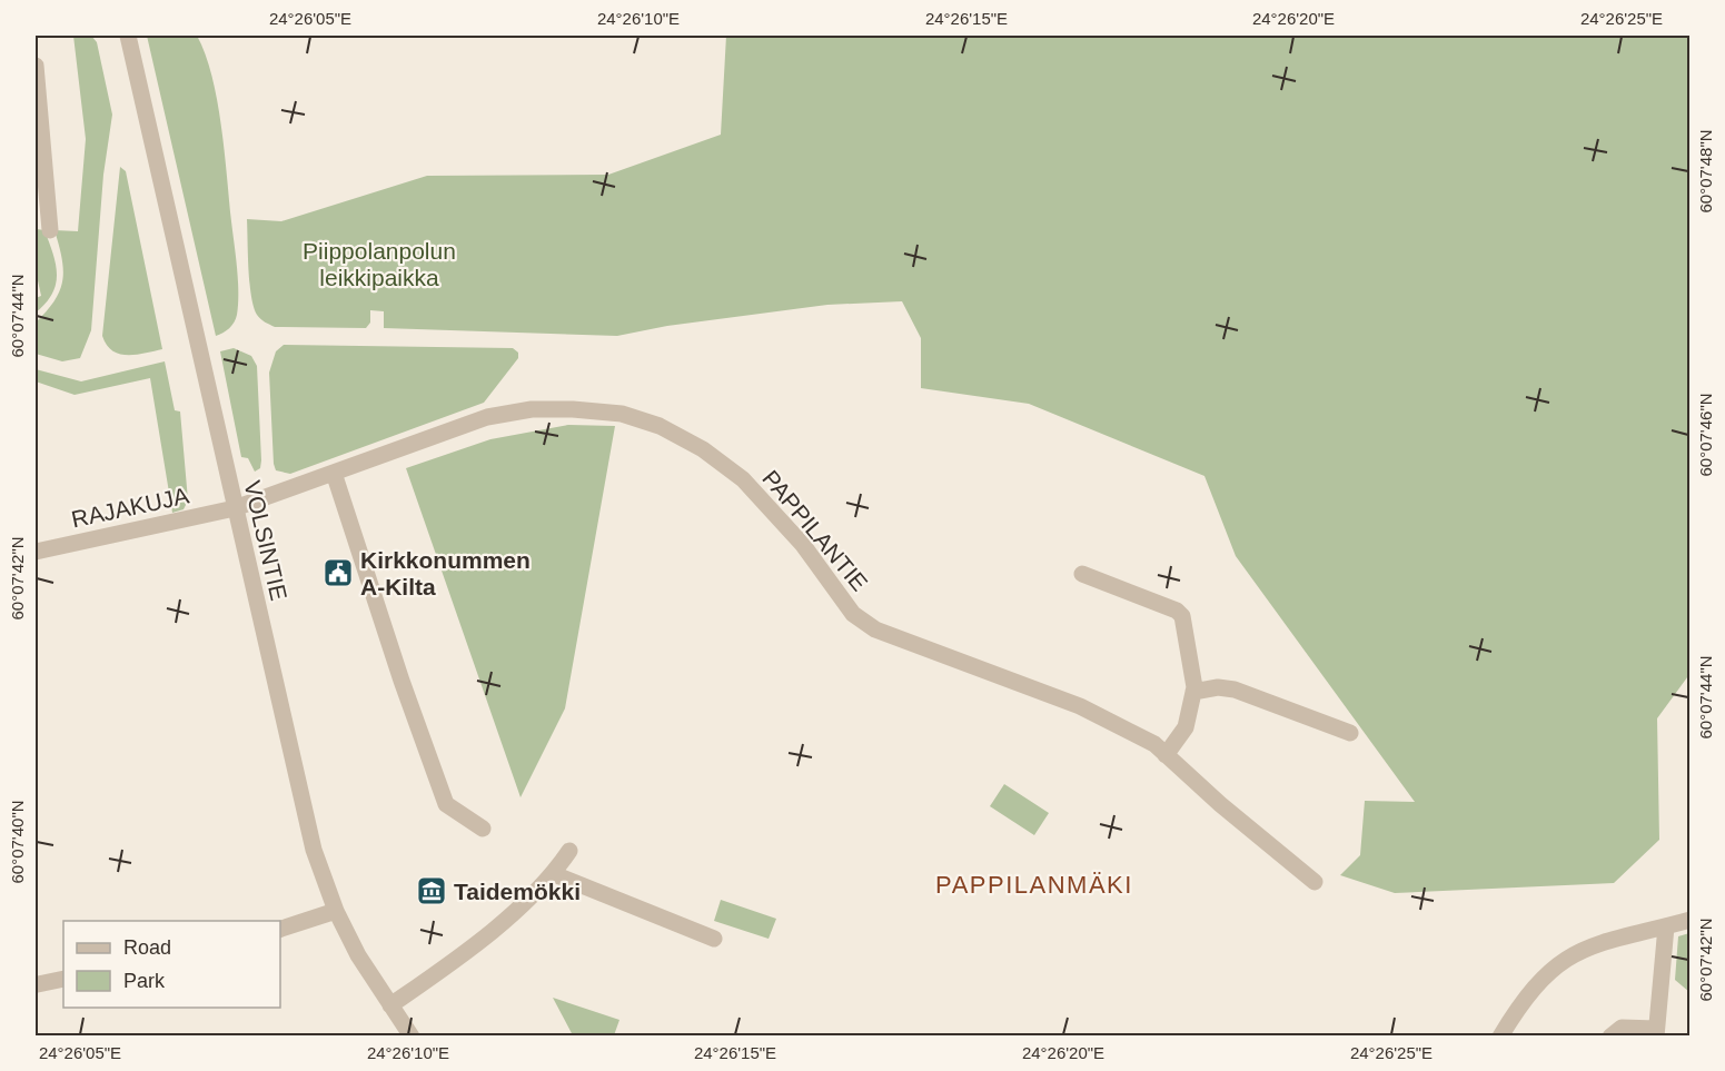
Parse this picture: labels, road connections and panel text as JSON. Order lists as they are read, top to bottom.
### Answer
{
  "streets": {
    "street": ["RAJAKUJA", "PAPPILANTIE", "VOLSINTIE"]
  },
  "crossings": [
    ["RAJAKUJA", "PAPPILANTIE"],
    ["RAJAKUJA", "VOLSINTIE"],
    ["PAPPILANTIE", "VOLSINTIE"]
  ],
  "districts": ["PAPPILANMÄKI"],
  "parks": ["Piippolanpolun leikkipaikka"],
  "places": {
    "public building": ["Kirkkonummen A-Kilta"],
    "museum": ["Taidemökki"]
  },
  "legend": ["Road", "Park"],
  "coordinates": [
    "24°26'05\"E",
    "24°26'10\"E",
    "24°26'15\"E",
    "24°26'20\"E",
    "24°26'25\"E",
    "60°07'48\"N",
    "60°07'44\"N",
    "60°07'46\"N",
    "60°07'42\"N",
    "60°07'40\"N"
  ]
}
